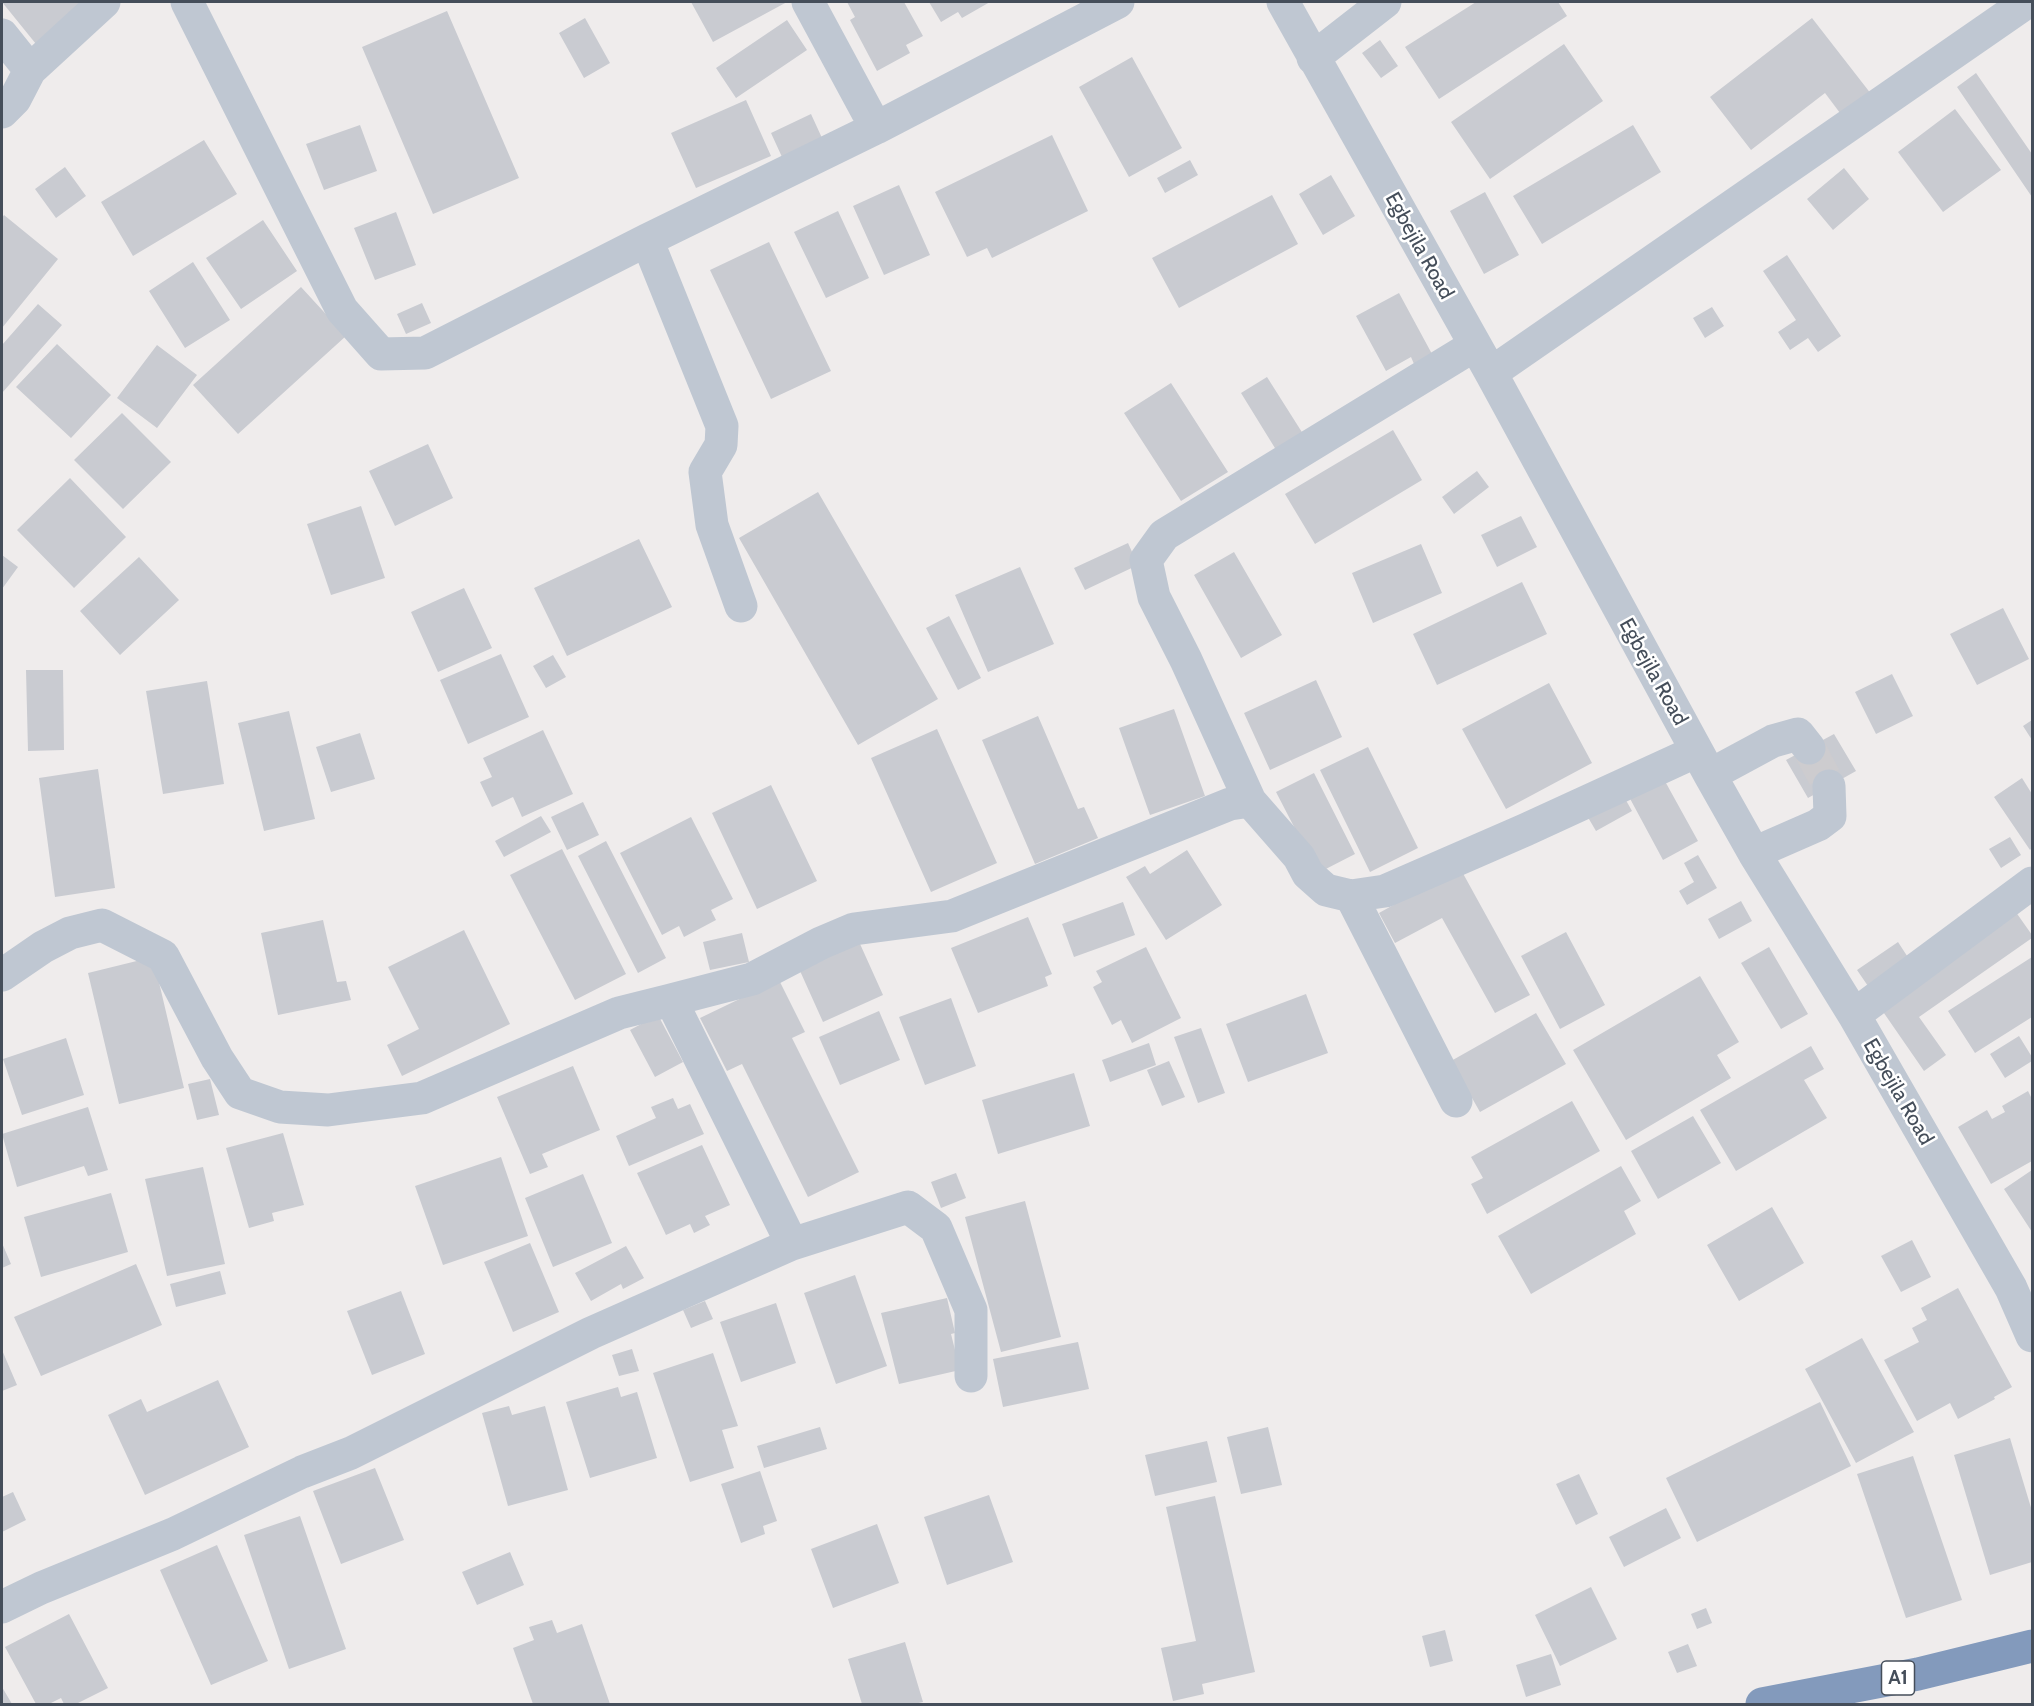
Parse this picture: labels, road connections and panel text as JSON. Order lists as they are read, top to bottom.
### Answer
{
  "streets": {
    "highway": ["A1"],
    "street": ["Egbejila Road"]
  }
}
